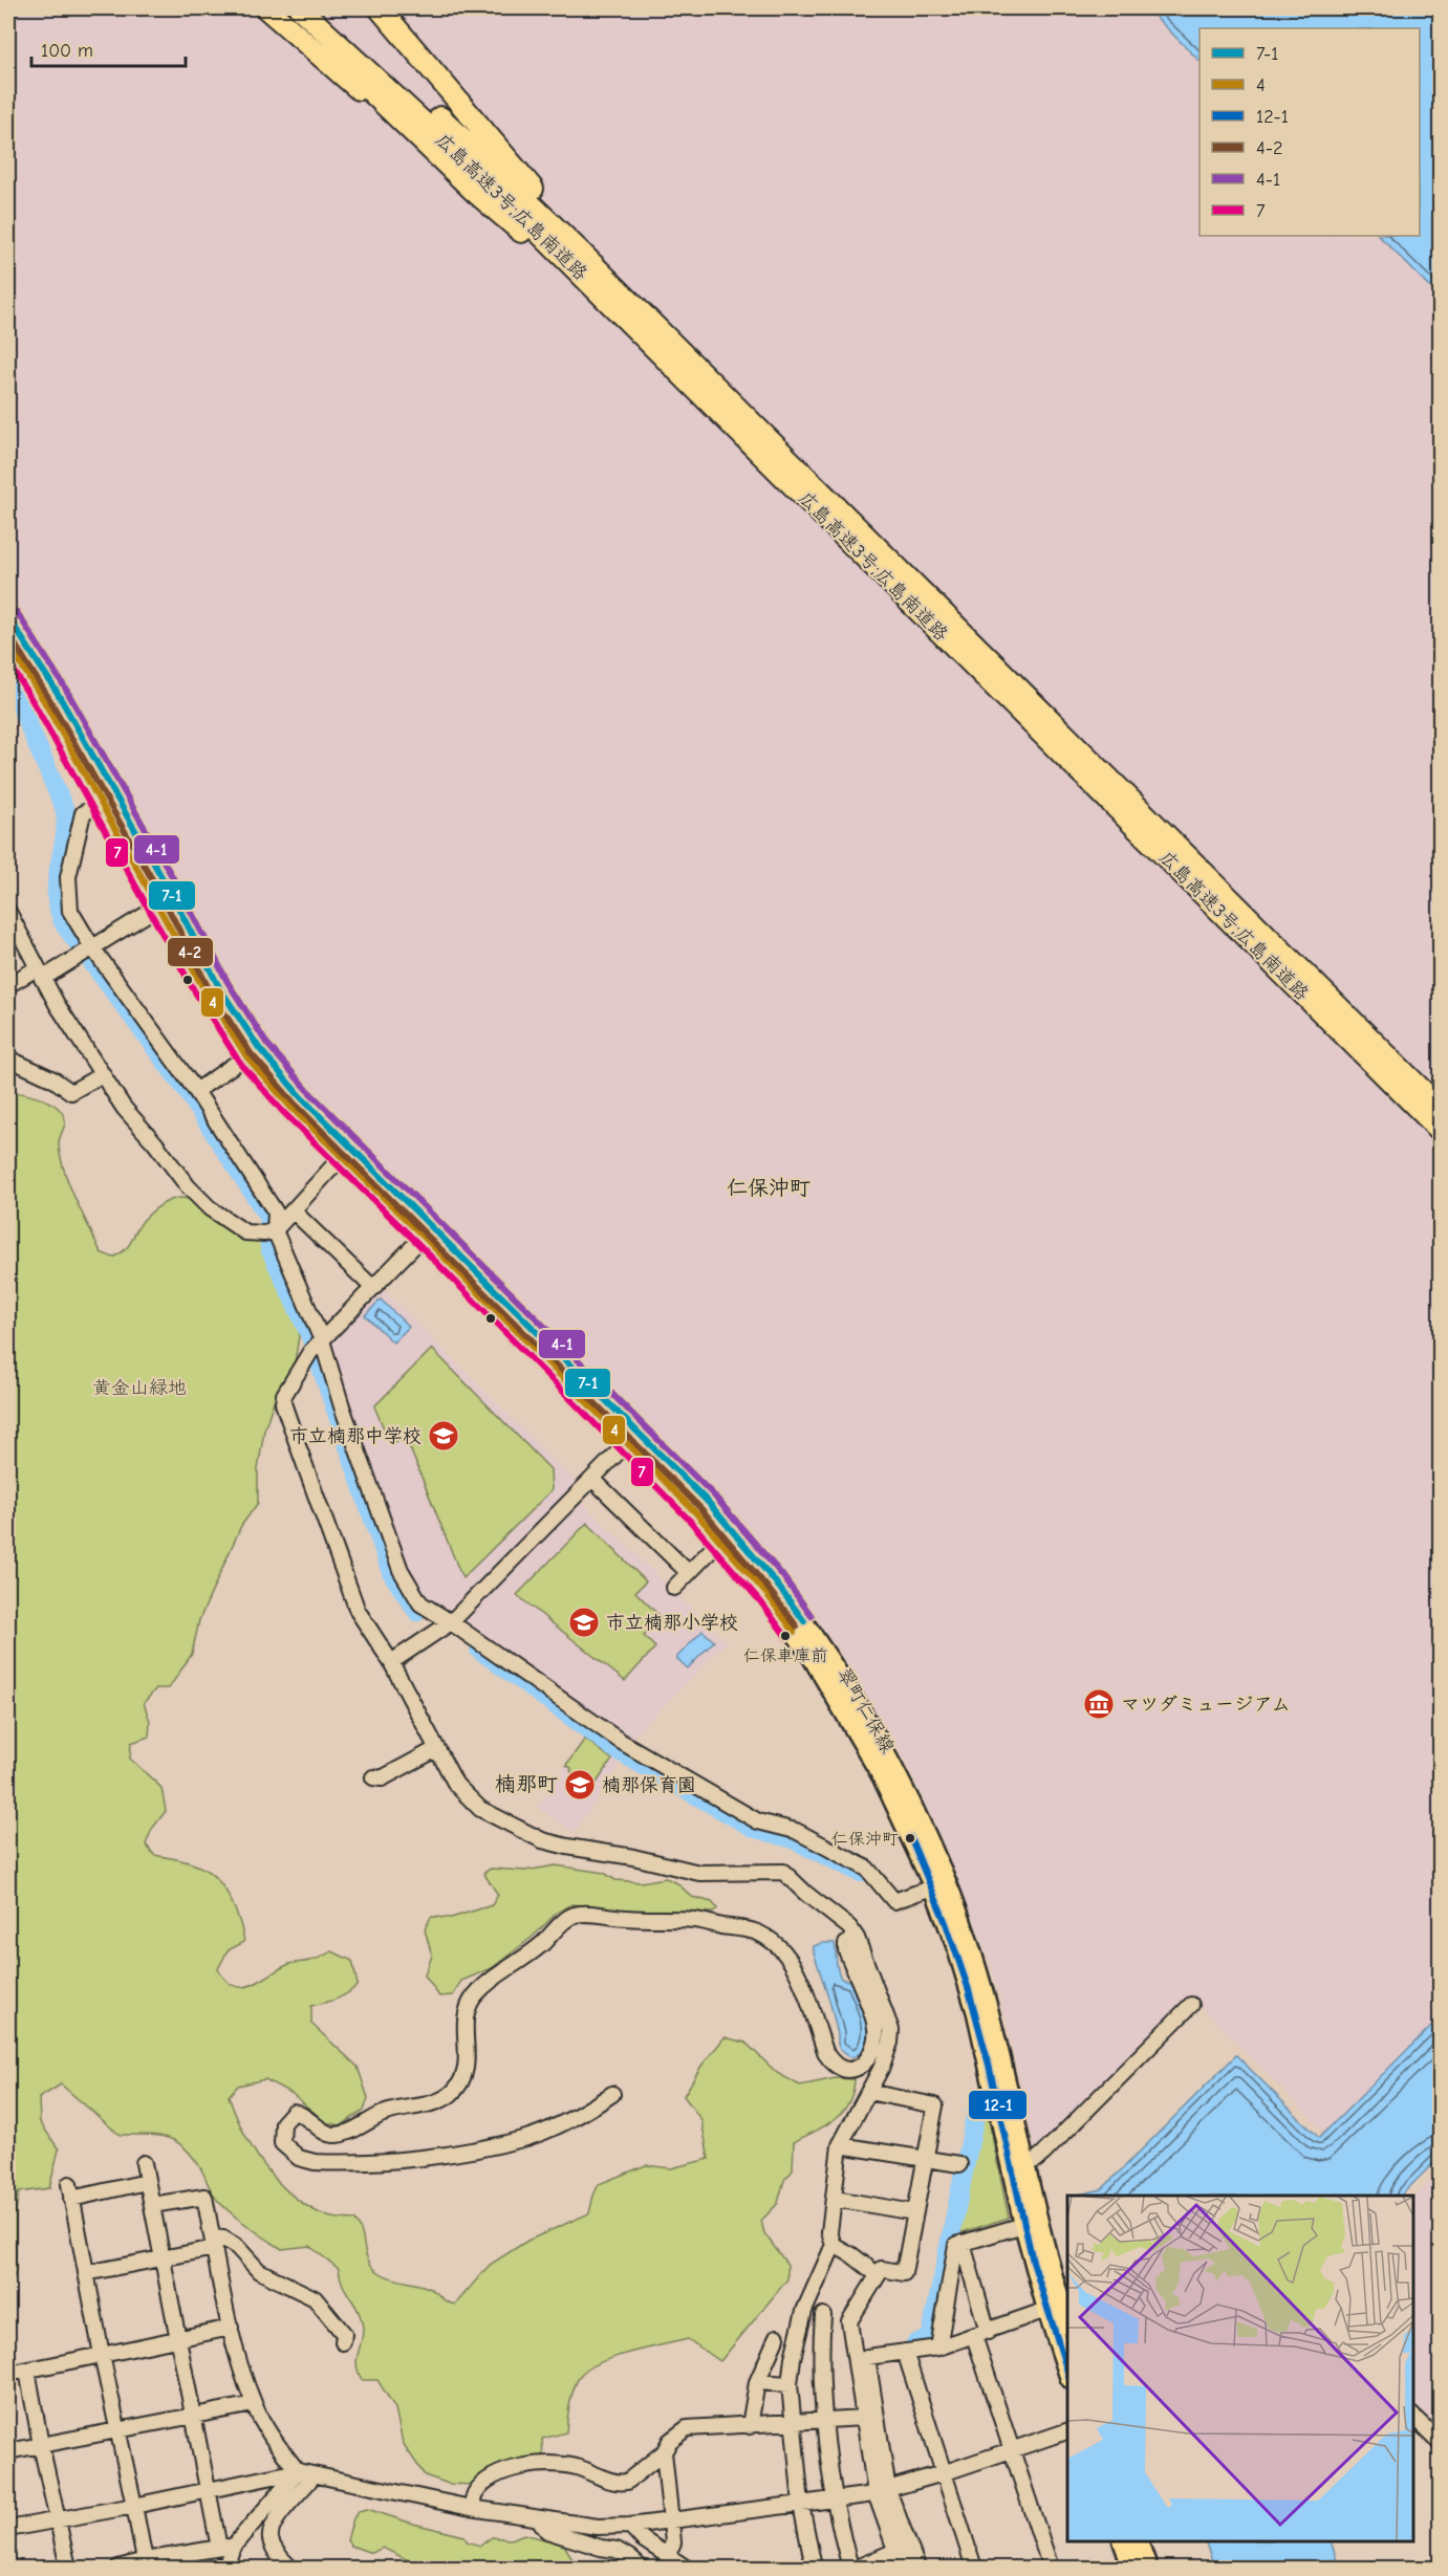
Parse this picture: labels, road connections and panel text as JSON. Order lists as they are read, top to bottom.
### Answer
{
  "streets": {
    "highway": ["広島高速3号;広島南道路"],
    "main road": ["翠町仁保線"]
  },
  "districts": ["仁保沖町", "楠那町"],
  "parks": ["黄金山緑地"],
  "places": {
    "school or university": ["市立楠那中学校", "市立楠那小学校", "楠那保育園"],
    "other": ["仁保車庫前", "仁保沖町"],
    "museum": ["マツダミュージアム"]
  },
  "lines": [
    "transit line 4-1",
    "transit line 7-1",
    "transit line 4-2",
    "transit line 4",
    "transit line 7",
    "transit line 12-1"
  ],
  "legend": [
    "7-1",
    "4",
    "12-1",
    "4-2",
    "4-1",
    "7"
  ],
  "scale_bar": "100 m"
}
